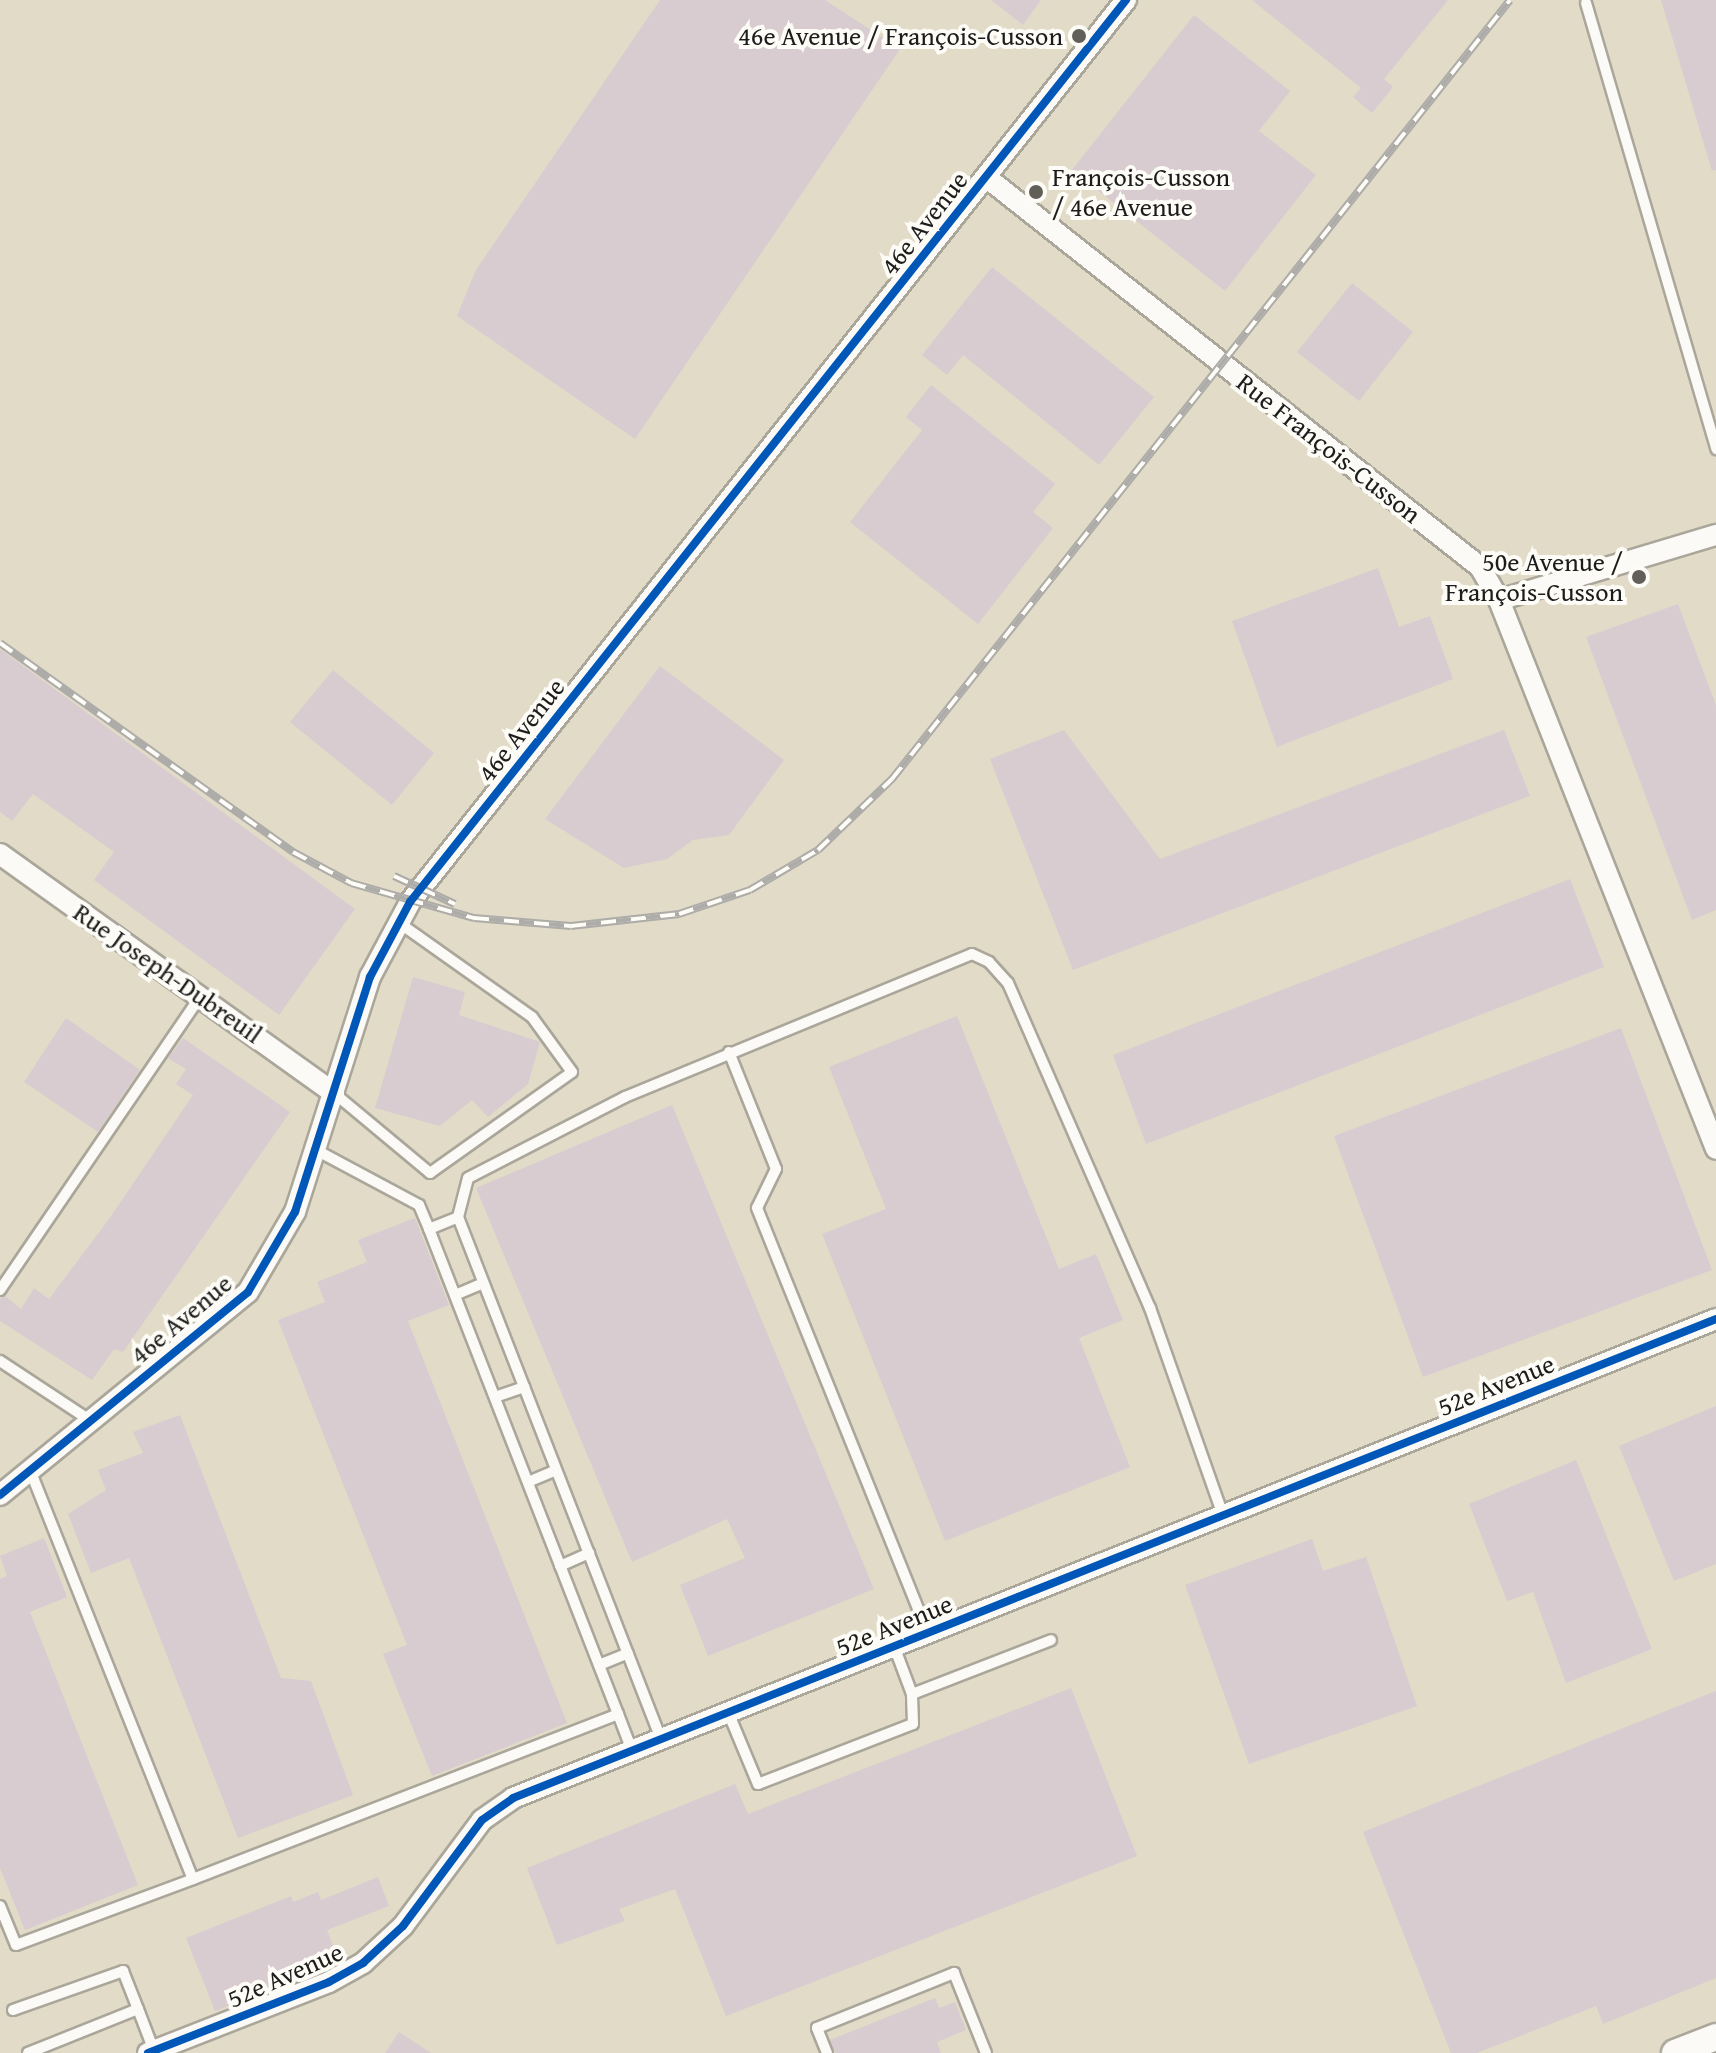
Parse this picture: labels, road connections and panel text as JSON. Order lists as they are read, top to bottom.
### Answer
{
  "streets": {
    "street": [
      "46e Avenue",
      "Rue François-Cusson",
      "Rue Joseph-Dubreuil",
      "52e Avenue"
    ]
  },
  "crossings": [
    ["46e Avenue", "Rue François-Cusson"],
    ["46e Avenue", "Rue Joseph-Dubreuil"]
  ],
  "places": ["46e Avenue / François-Cusson", "François-Cusson / 46e Avenue", "50e Avenue / François-Cusson"]
}
